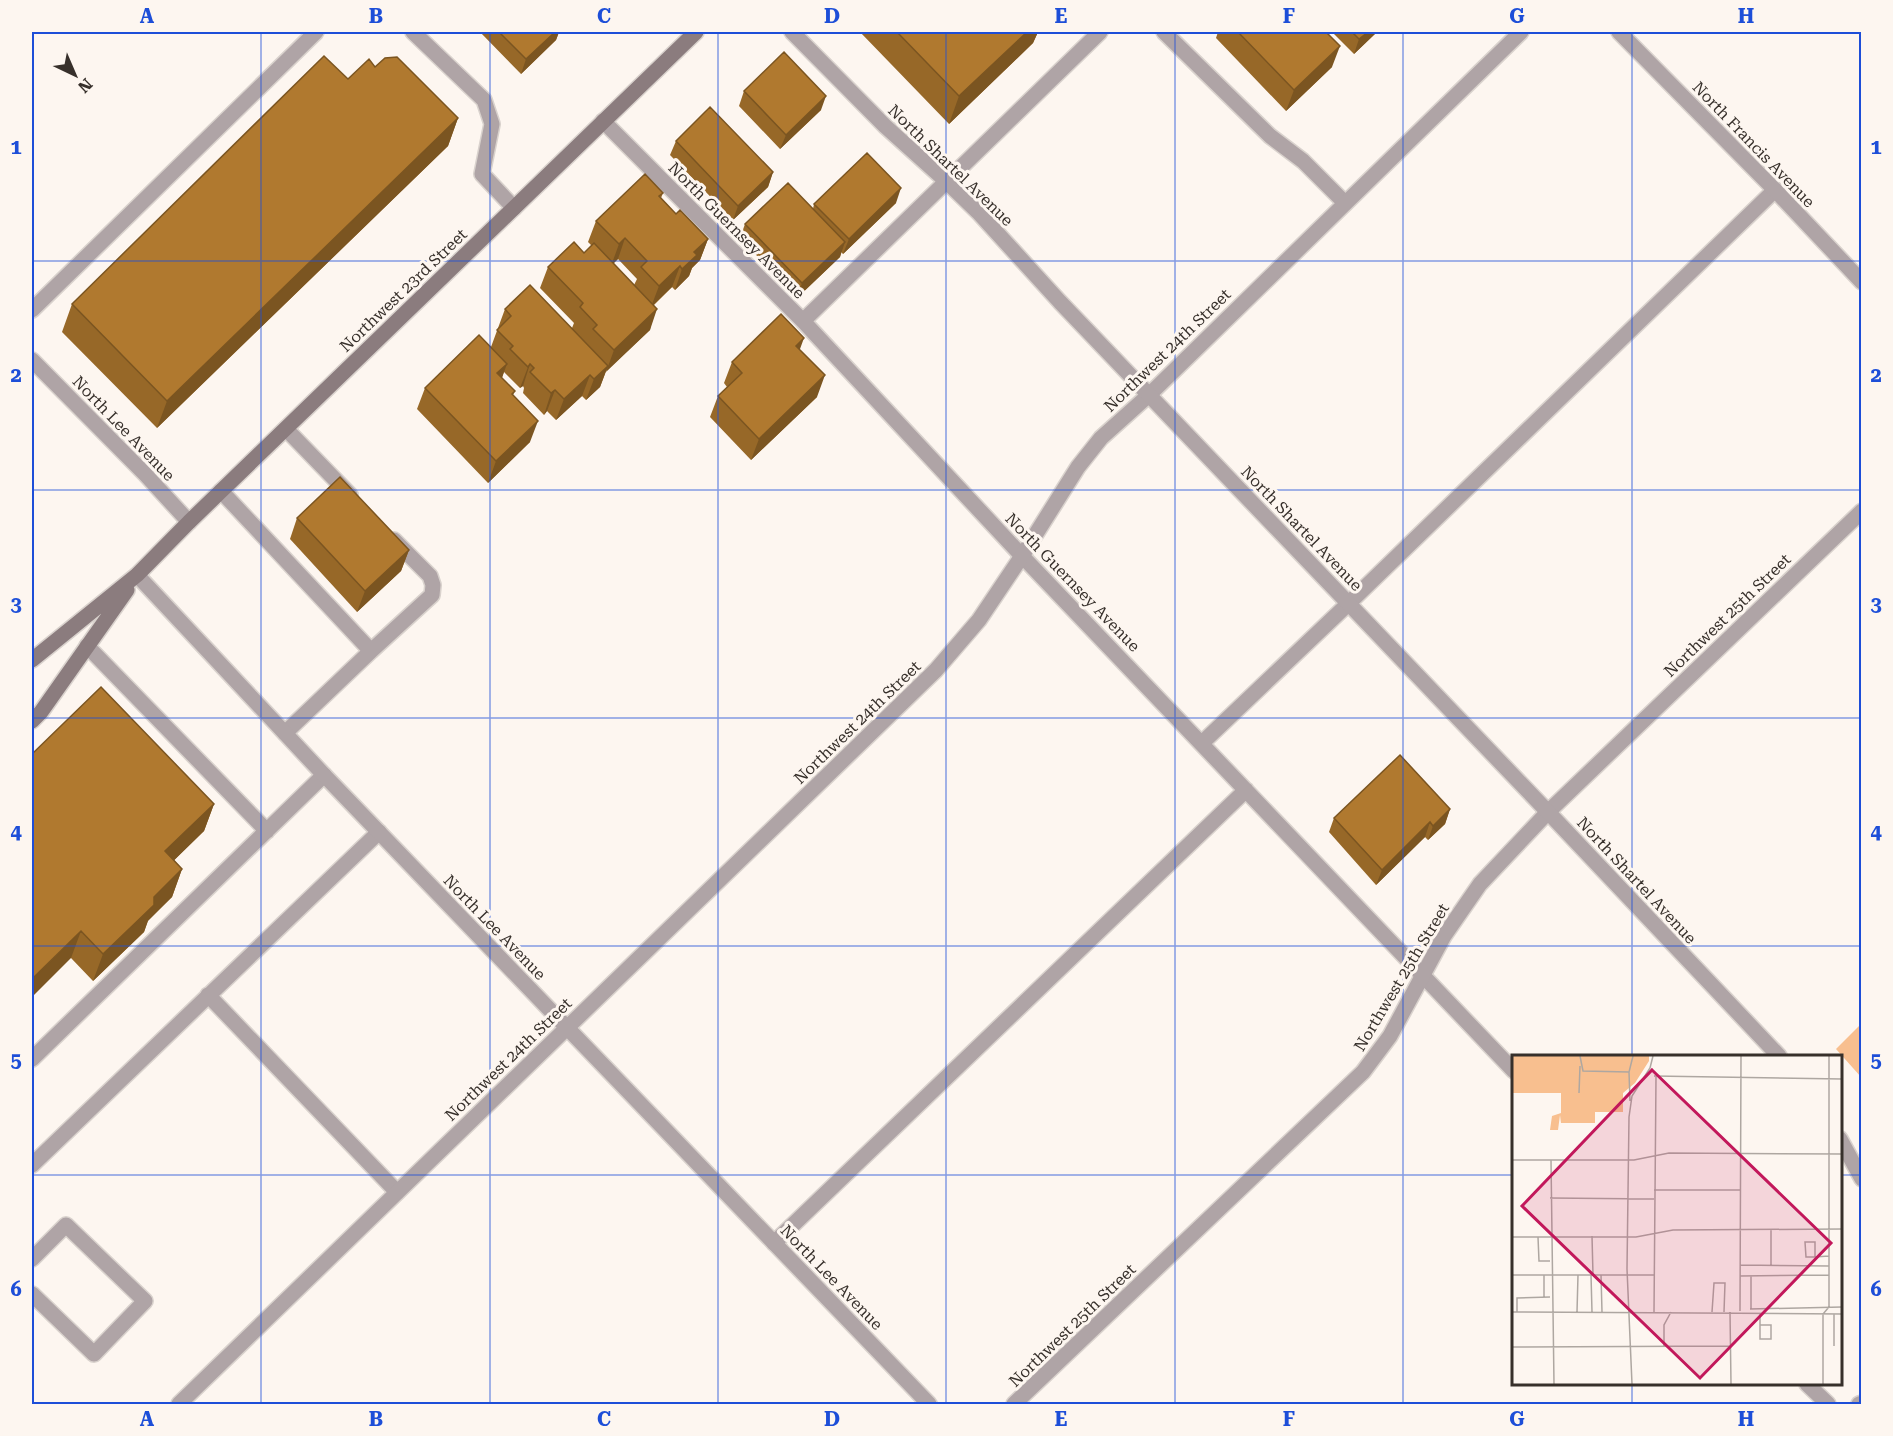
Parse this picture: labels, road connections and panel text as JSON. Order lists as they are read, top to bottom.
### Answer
{
  "streets": {
    "main road": ["Northwest 23rd Street"],
    "street": [
      "North Francis Avenue",
      "North Shartel Avenue",
      "North Guernsey Avenue",
      "Northwest 24th Street",
      "North Lee Avenue",
      "Northwest 25th Street"
    ]
  },
  "crossings": [
    ["North Shartel Avenue", "Northwest 24th Street"],
    ["North Shartel Avenue", "Northwest 25th Street"],
    ["North Guernsey Avenue", "Northwest 23rd Street"],
    ["North Guernsey Avenue", "Northwest 24th Street"],
    ["North Guernsey Avenue", "Northwest 25th Street"],
    ["Northwest 23rd Street", "North Lee Avenue"],
    ["Northwest 24th Street", "North Lee Avenue"]
  ],
  "north": "bottom right",
  "grid": {
    "columns": [
      "A",
      "B",
      "C",
      "D",
      "E",
      "F",
      "G",
      "H"
    ],
    "rows": [
      "1",
      "2",
      "3",
      "4",
      "5",
      "6"
    ]
  }
}
